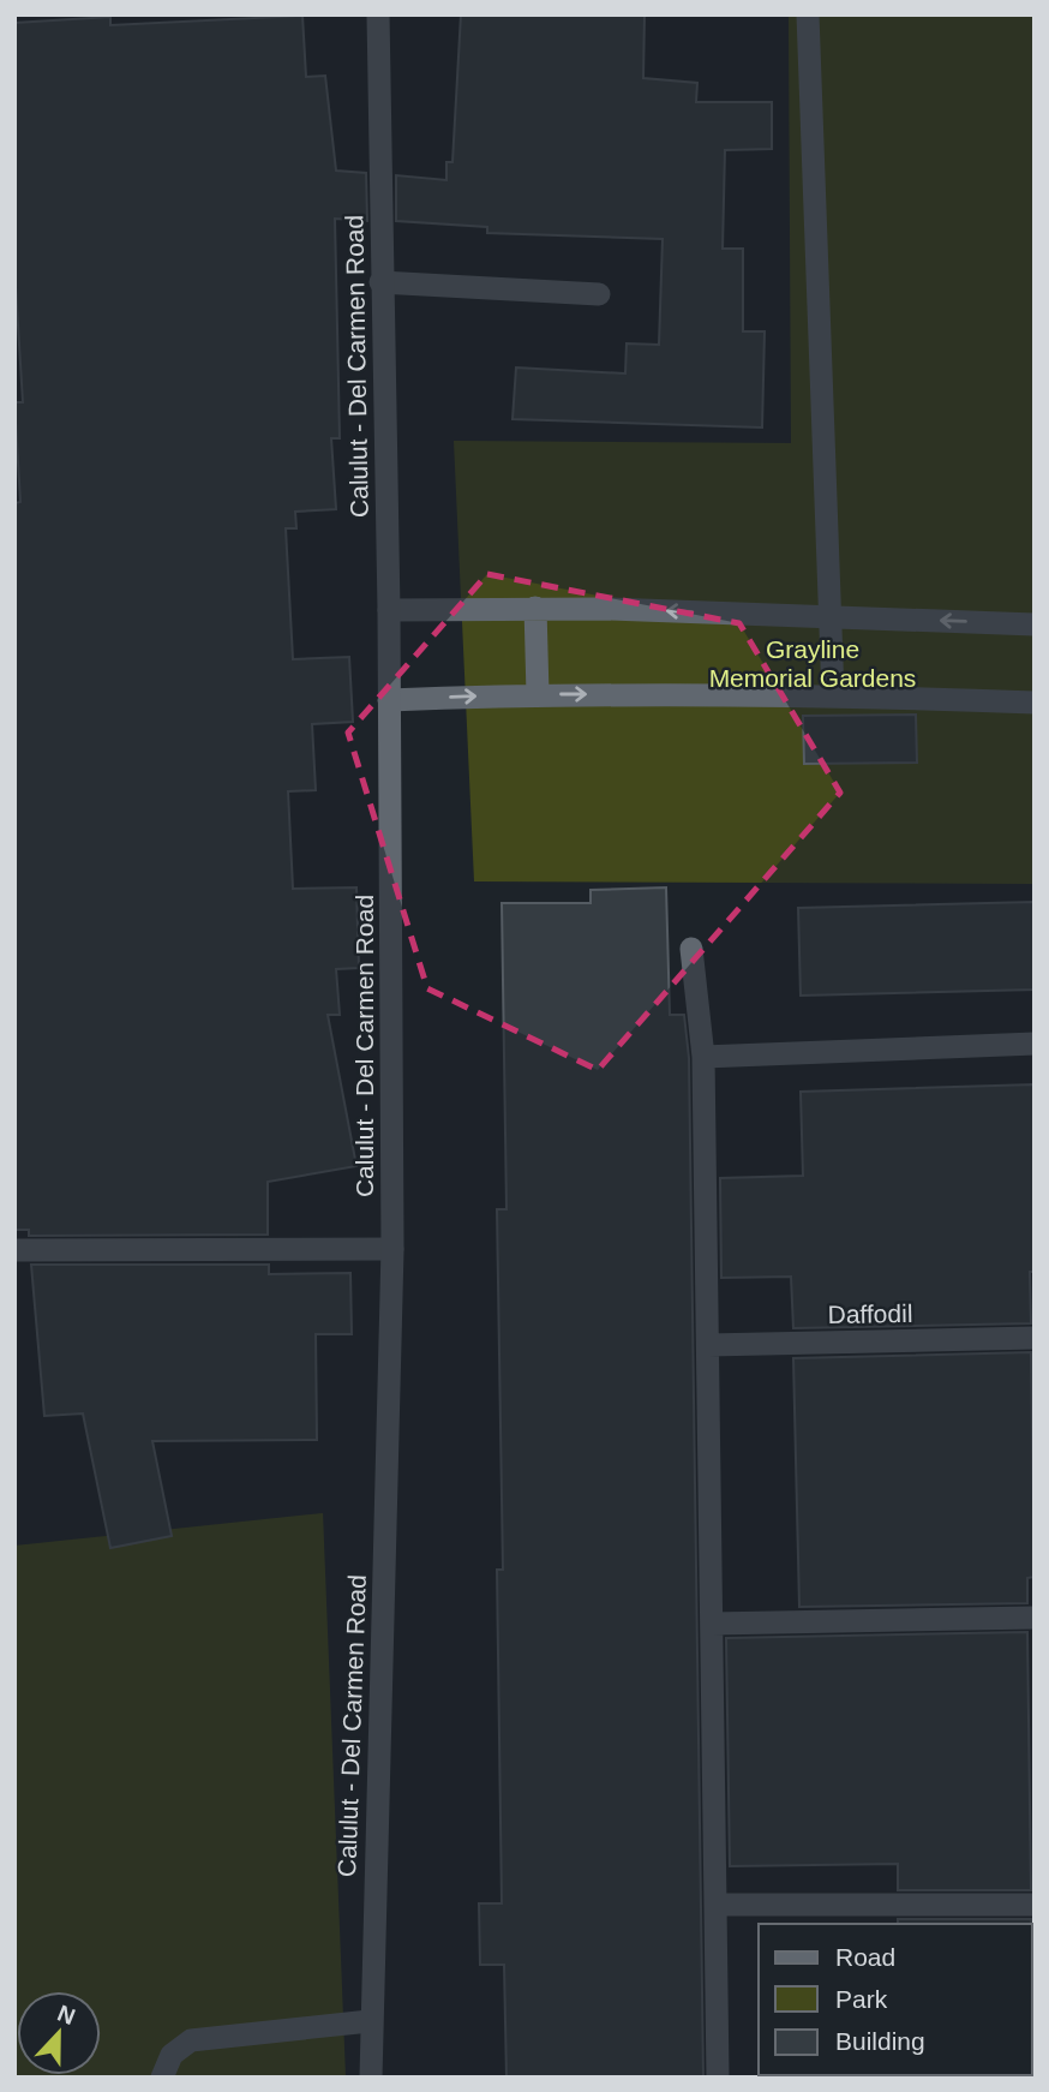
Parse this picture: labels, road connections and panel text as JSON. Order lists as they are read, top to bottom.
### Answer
{
  "streets": {
    "street": ["Calulut - Del Carmen Road", "Daffodil"]
  },
  "parks": ["Grayline Memorial Gardens"],
  "legend": ["Road", "Park", "Building"],
  "north": "top"
}
